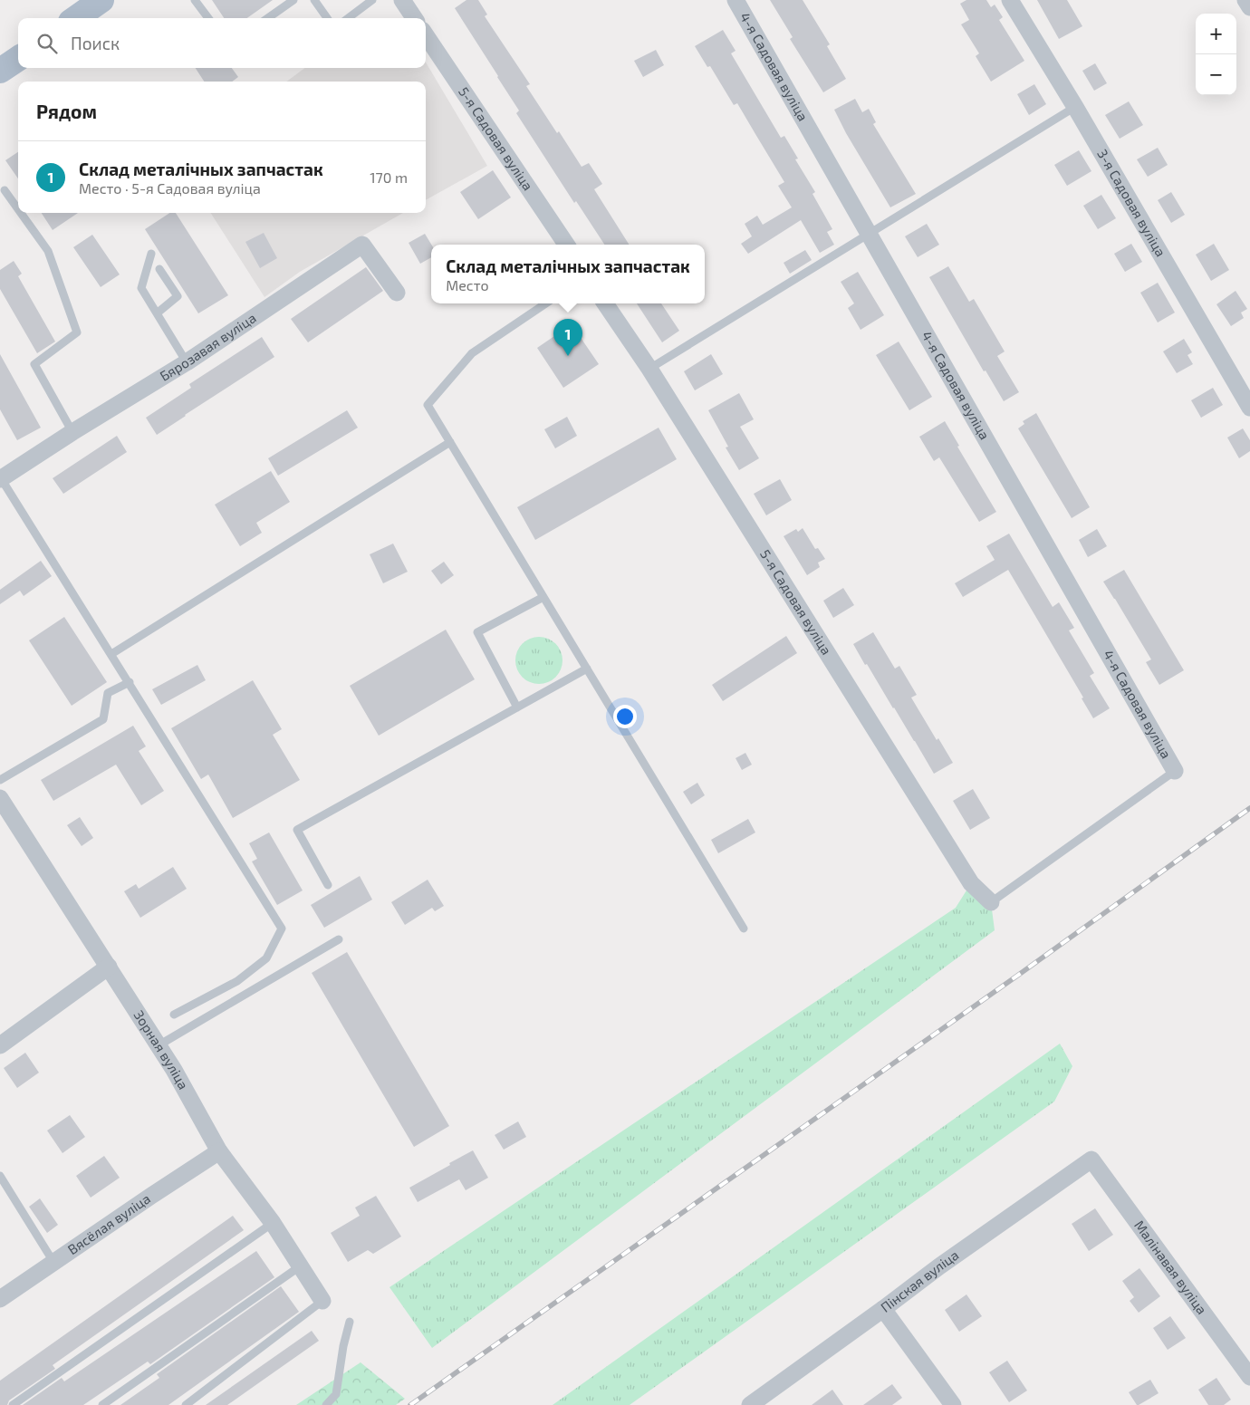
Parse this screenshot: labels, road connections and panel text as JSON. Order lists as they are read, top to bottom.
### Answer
{
  "streets": {
    "street": [
      "4-я Садовая вуліца",
      "5-я Садовая вуліца",
      "3-я Садовая вуліца",
      "Бярозавая вуліца",
      "Зорная вуліца",
      "Вясёлая вуліца",
      "Малінавая вуліца",
      "Пінская вуліца"
    ]
  },
  "crossings": [
    ["Зорная вуліца", "Вясёлая вуліца"],
    ["Малінавая вуліца", "Пінская вуліца"]
  ],
  "page": {
    "map_buttons": ["+", "−"],
    "search": "Поиск",
    "heading": "Рядом",
    "list": [
      {
        "mark": "1",
        "name": "Склад металічных запчастак",
        "note": "Место · 5-я Садовая вуліца",
        "value": "170 m"
      }
    ],
    "popup": ["Склад металічных запчастак", "Место"],
    "pins": "1"
  }
}
